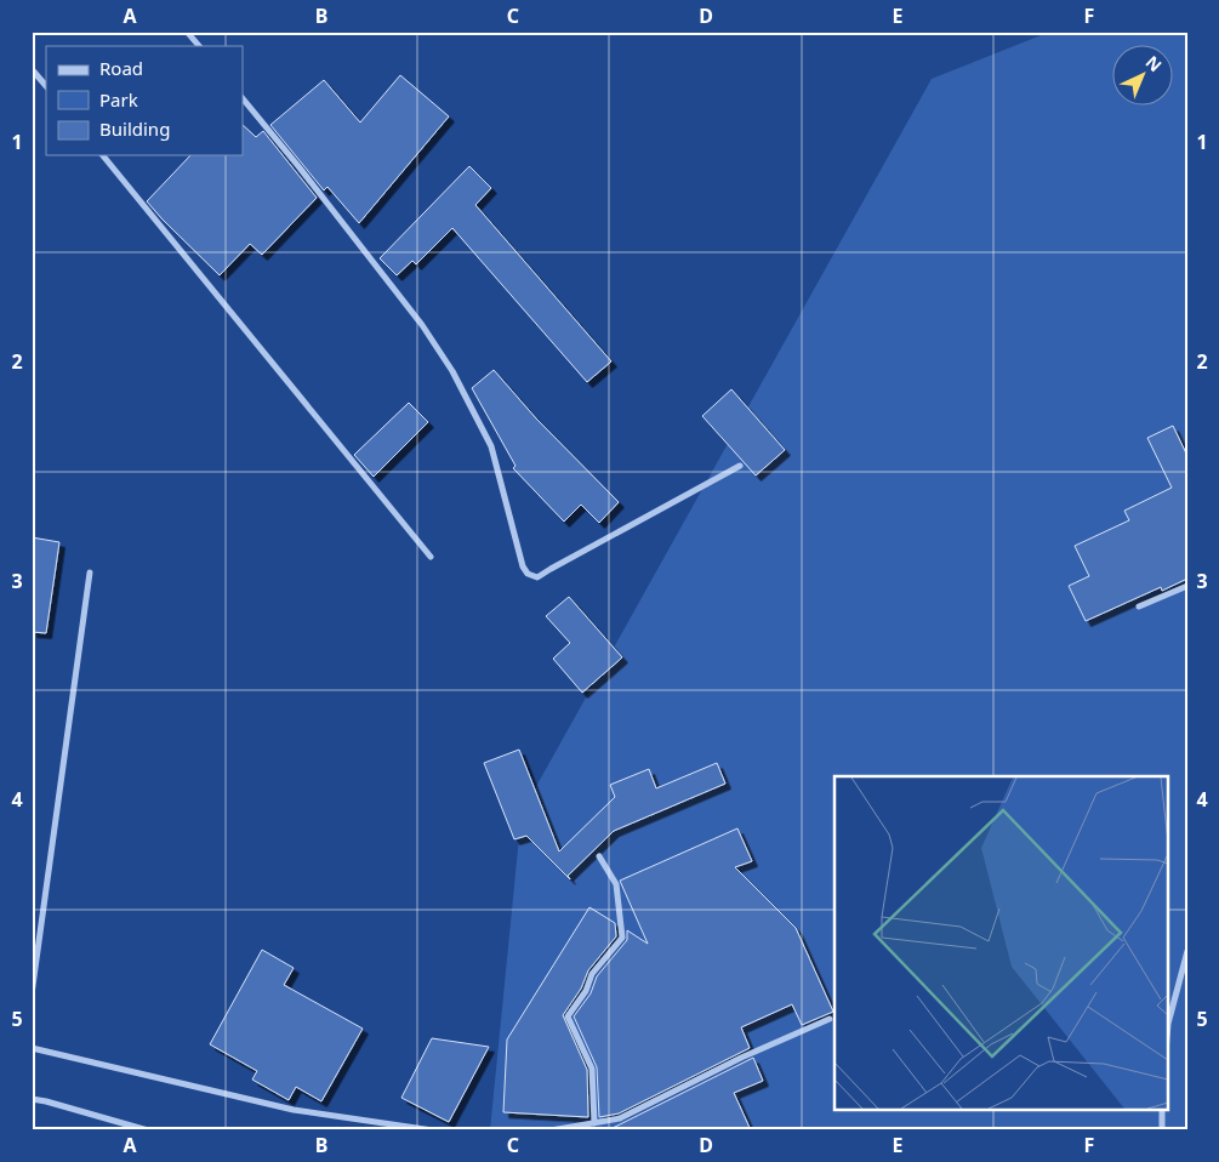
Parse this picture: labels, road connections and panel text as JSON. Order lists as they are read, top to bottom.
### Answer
{
  "legend": ["Road", "Park", "Building"],
  "north": "top right",
  "grid": {
    "columns": [
      "A",
      "B",
      "C",
      "D",
      "E",
      "F"
    ],
    "rows": [
      "1",
      "2",
      "3",
      "4",
      "5"
    ]
  }
}
